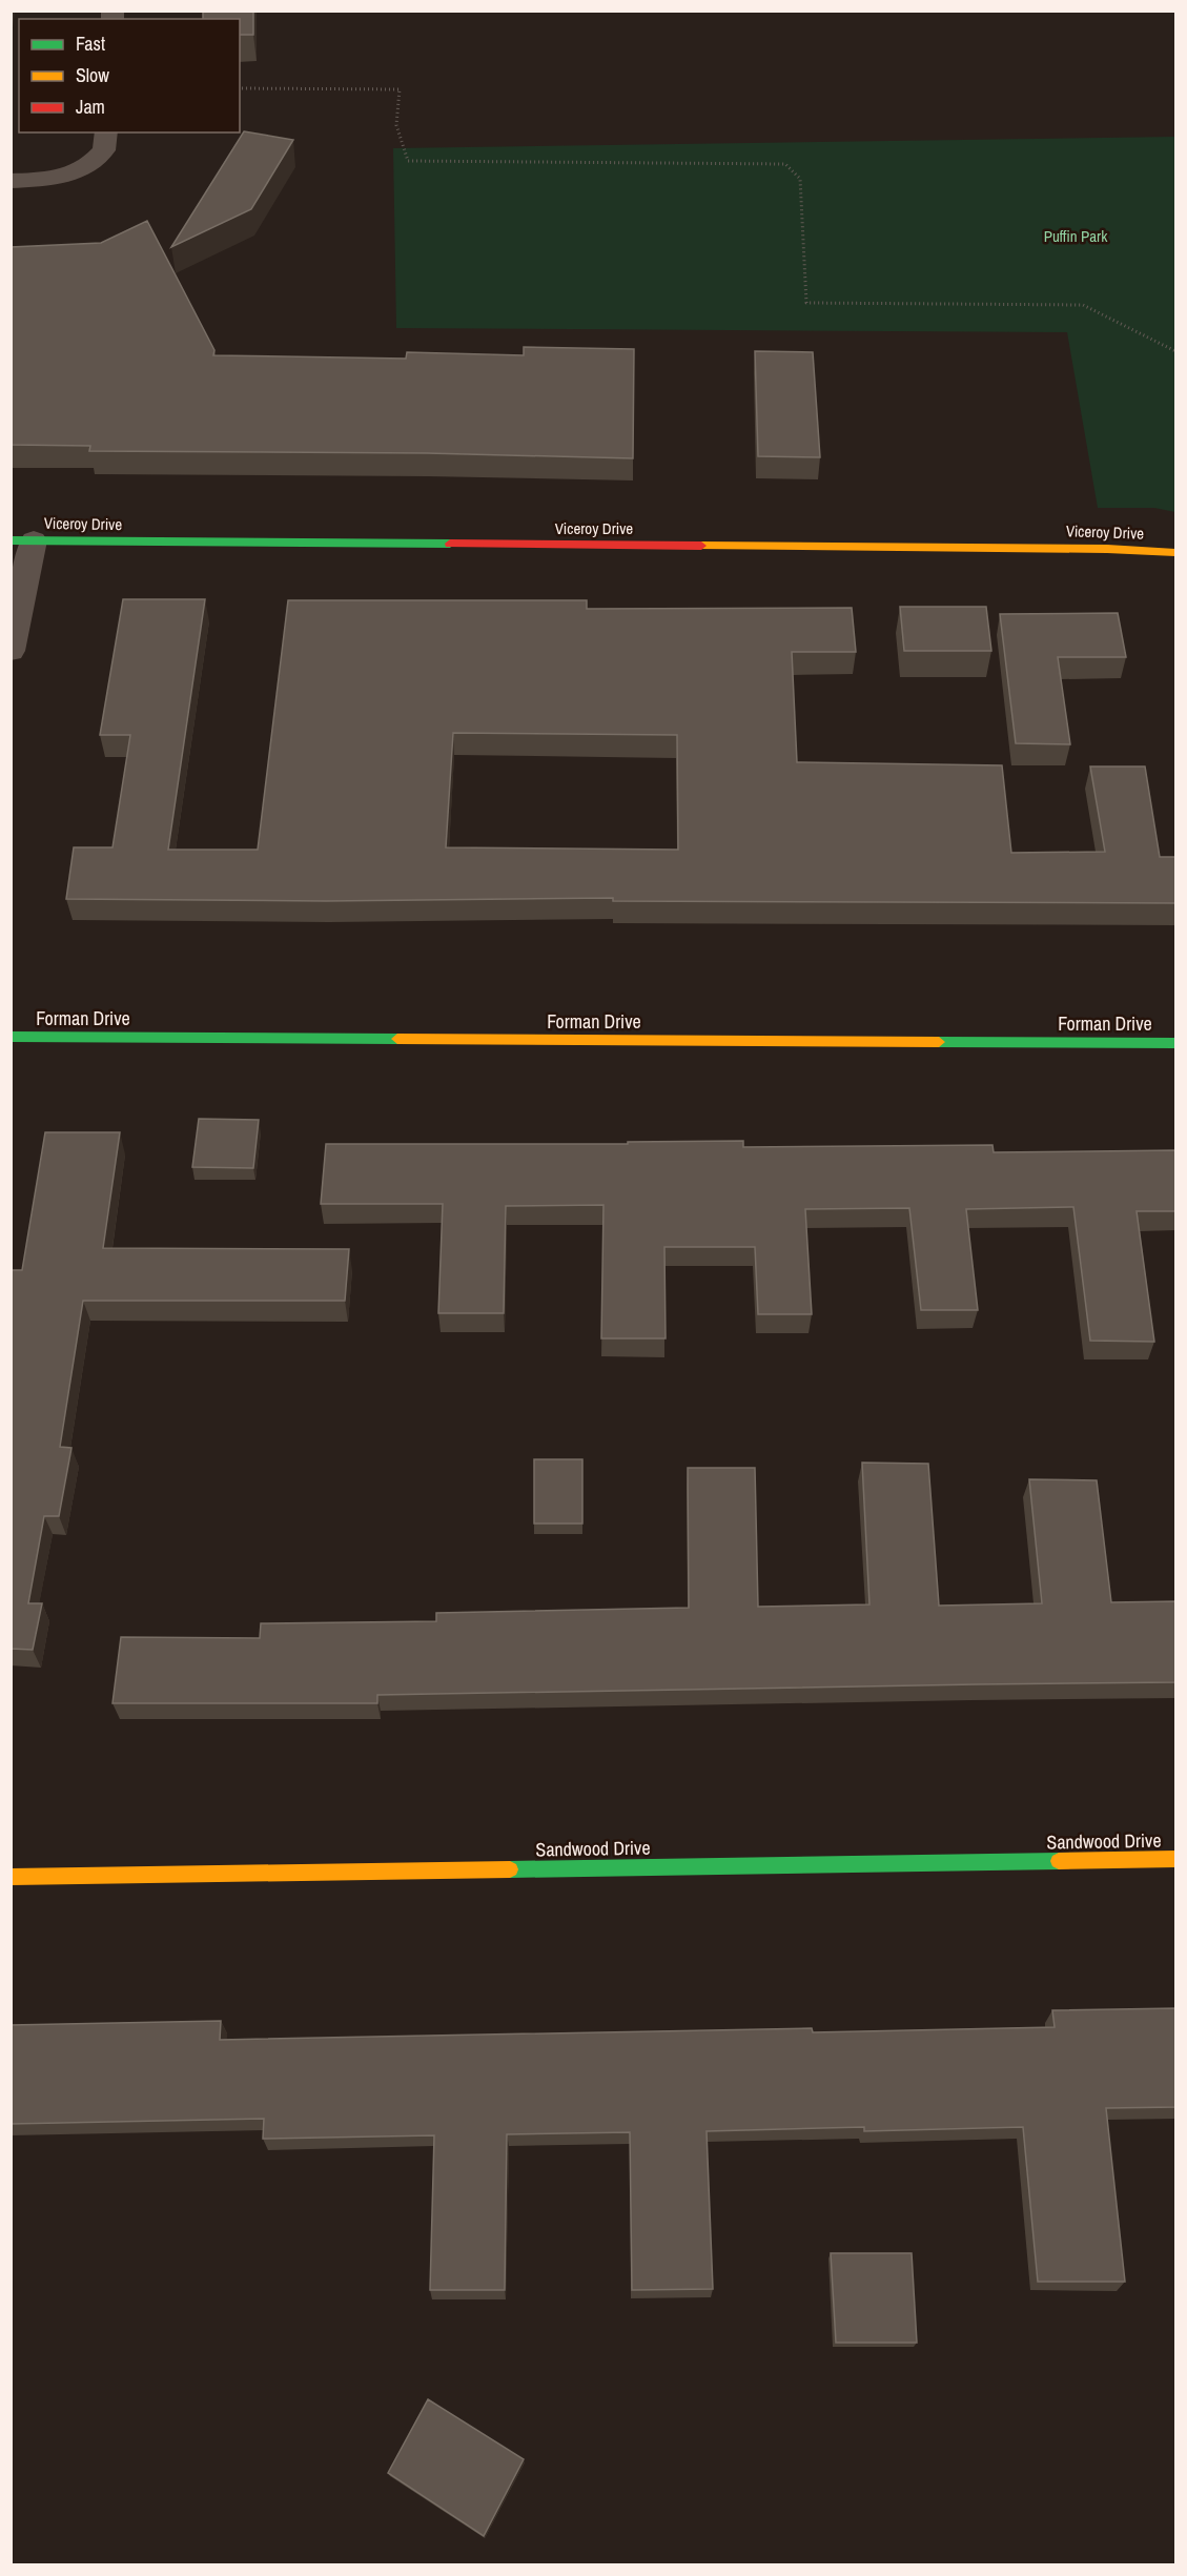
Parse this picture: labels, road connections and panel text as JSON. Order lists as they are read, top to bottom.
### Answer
{
  "streets": {
    "street": ["Viceroy Drive", "Forman Drive", "Sandwood Drive"]
  },
  "parks": ["Puffin Park"],
  "legend": ["Fast", "Slow", "Jam"]
}
